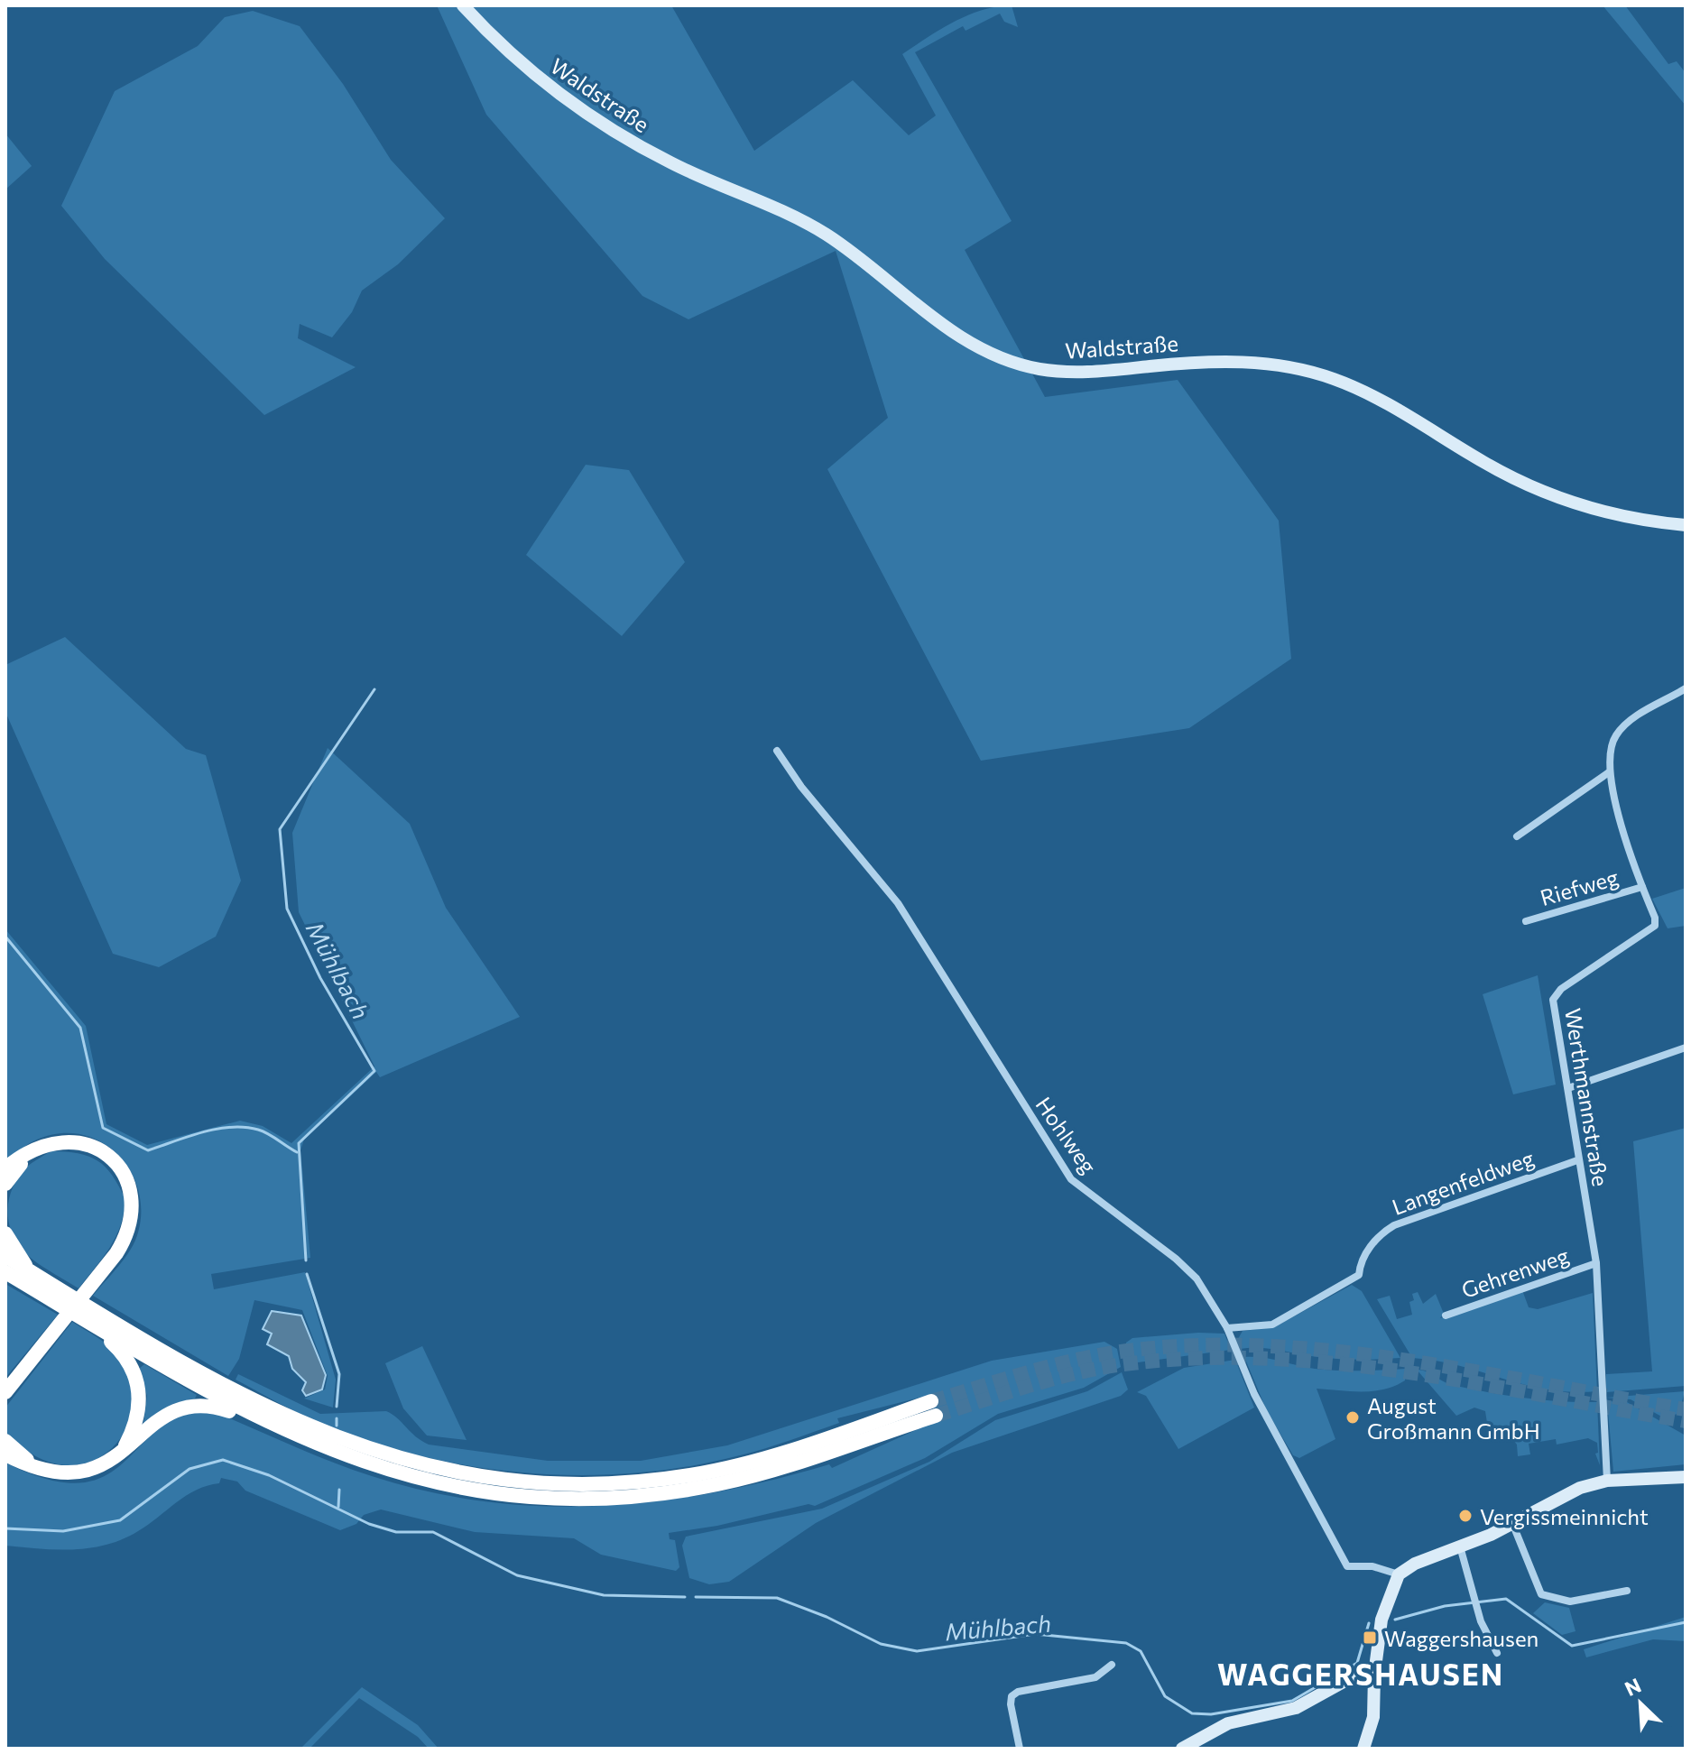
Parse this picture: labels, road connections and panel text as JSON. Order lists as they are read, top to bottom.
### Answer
{
  "streets": {
    "street": [
      "Waldstraße",
      "Riefweg",
      "Werthmannstraße",
      "Hohlweg",
      "Langenfeldweg",
      "Gehrenweg"
    ]
  },
  "crossings": [
    ["Riefweg", "Werthmannstraße"],
    ["Werthmannstraße", "Langenfeldweg"],
    ["Werthmannstraße", "Gehrenweg"],
    ["Hohlweg", "Langenfeldweg"]
  ],
  "districts": ["WAGGERSHAUSEN"],
  "water": ["Mühlbach"],
  "places": {
    "other": ["August Großmann GmbH", "Vergissmeinnicht"],
    "transit": ["Waggershausen"]
  },
  "north": "top left"
}
